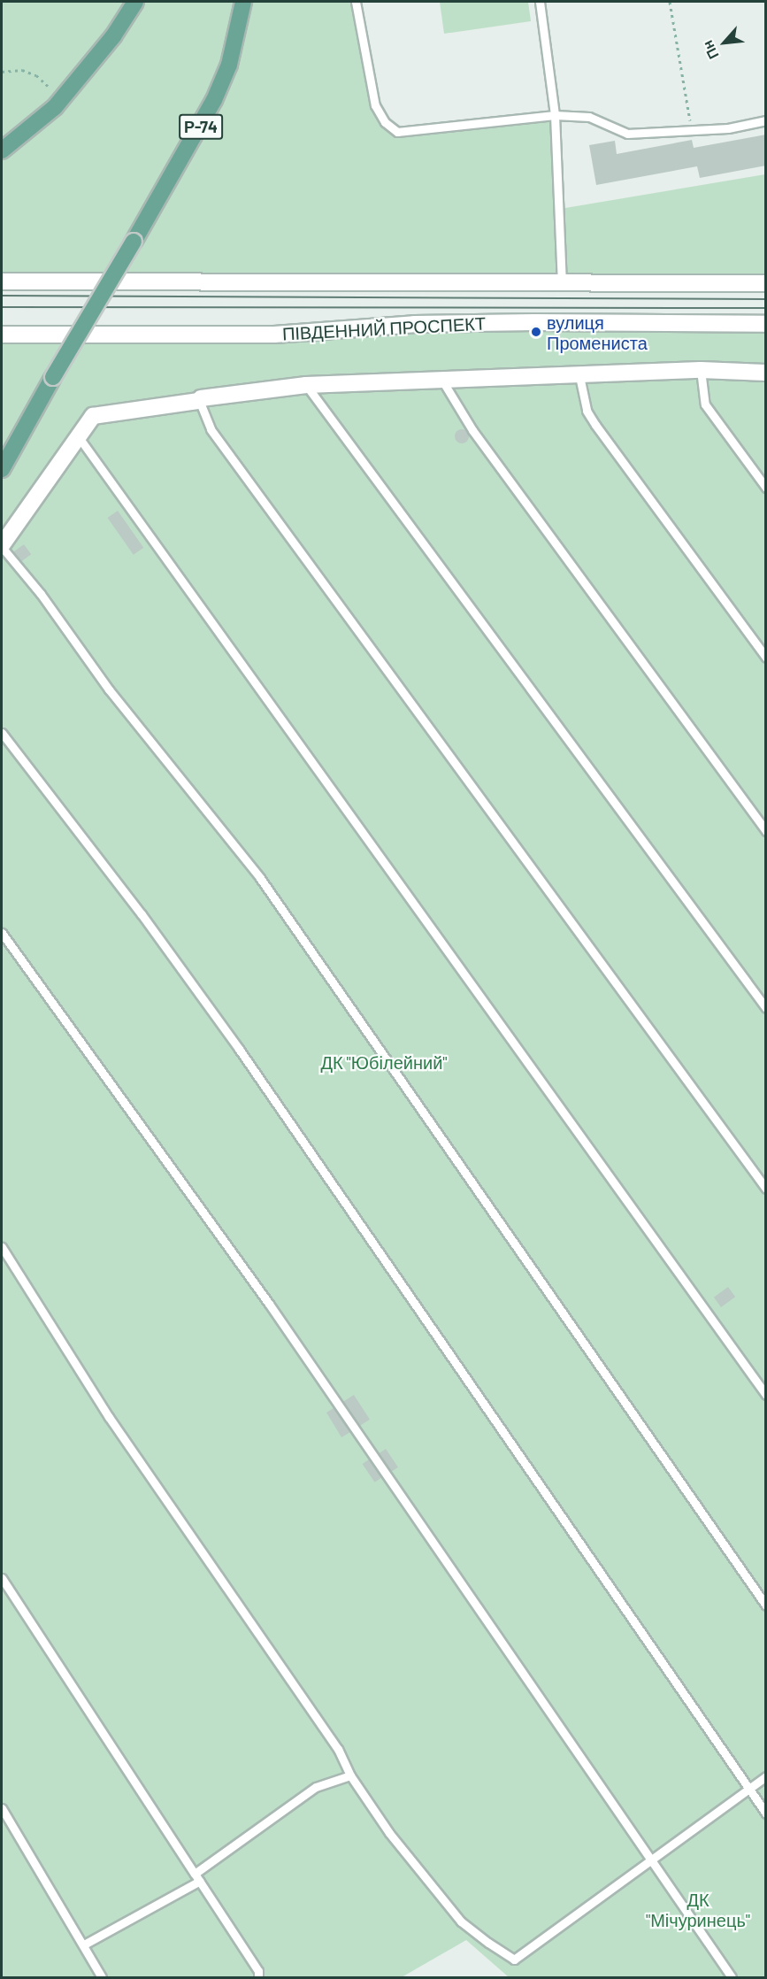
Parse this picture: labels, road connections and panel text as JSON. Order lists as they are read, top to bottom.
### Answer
{
  "streets": {
    "main road": ["Р-74", "ПІВДЕННИЙ ПРОСПЕКТ"]
  },
  "parks": ["ДК \"Юбілейний\"", "ДК \"Мічуринець\""],
  "places": ["вулиця Промениста"],
  "north": "bottom left"
}
